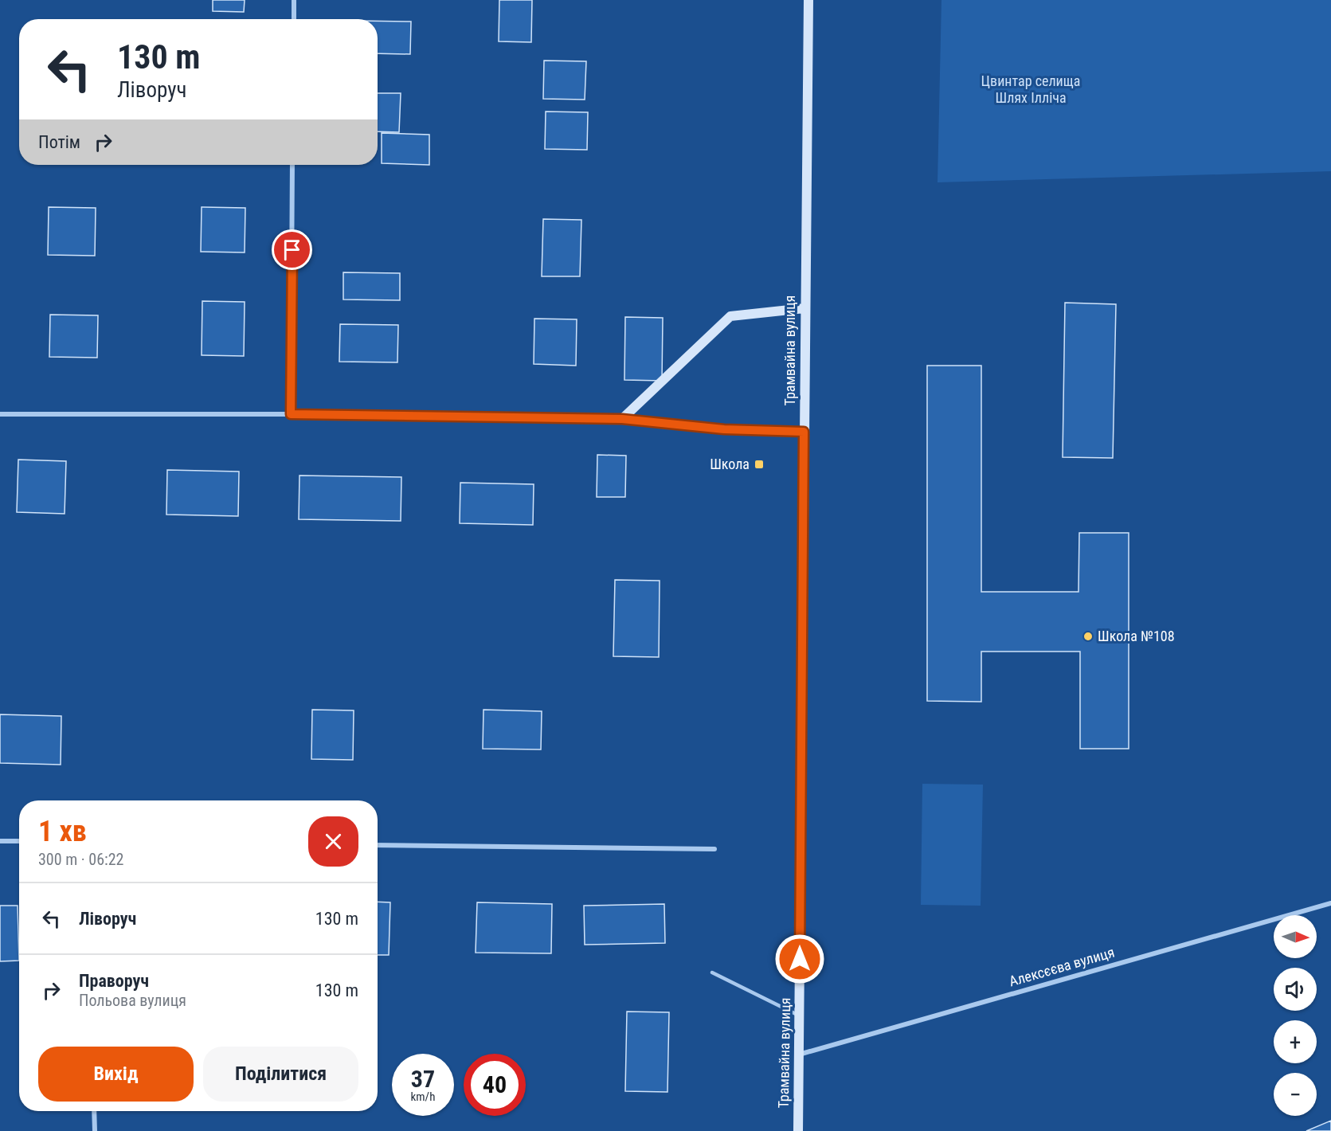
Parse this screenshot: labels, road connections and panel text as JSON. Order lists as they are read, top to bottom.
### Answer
{
  "streets": {
    "street": ["Трамвайна вулиця", "Алексєєва вулиця"]
  },
  "crossings": [
    ["Трамвайна вулиця", "Алексєєва вулиця"]
  ],
  "parks": ["Цвинтар селища Шлях Ілліча"],
  "places": {
    "transit": ["Школа"],
    "other": ["Школа №108"]
  },
  "north": "right",
  "page": {
    "turn": ["130 m", "Ліворуч"],
    "then": "Потім",
    "heading": ["1 хв", "300 m · 06:22"],
    "list": [
      {
        "name": "Ліворуч",
        "value": "130 m"
      },
      {
        "name": "Праворуч",
        "note": "Польова вулиця",
        "value": "130 m"
      }
    ],
    "map_buttons": ["+", "−"],
    "buttons": ["Вихід", "Поділитися"],
    "speed": "37 km/h",
    "limit": "40"
  }
}
